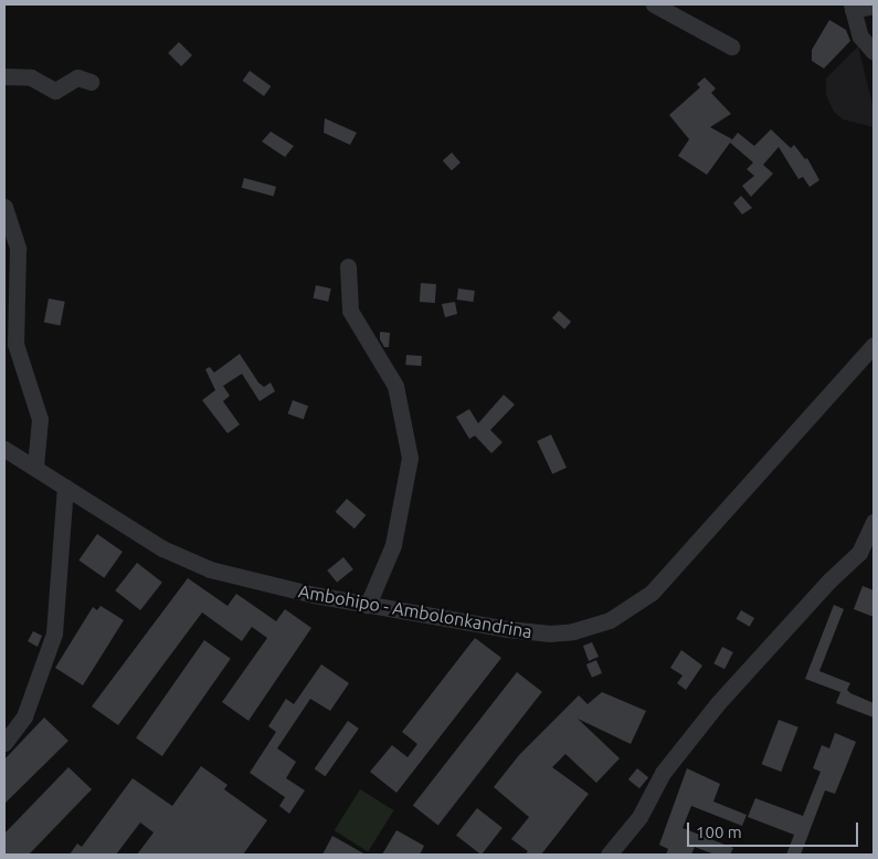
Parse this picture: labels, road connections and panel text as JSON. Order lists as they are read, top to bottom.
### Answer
{
  "streets": {
    "street": ["Ambohipo - Ambolonkandrina"]
  },
  "scale_bar": "100 m"
}
